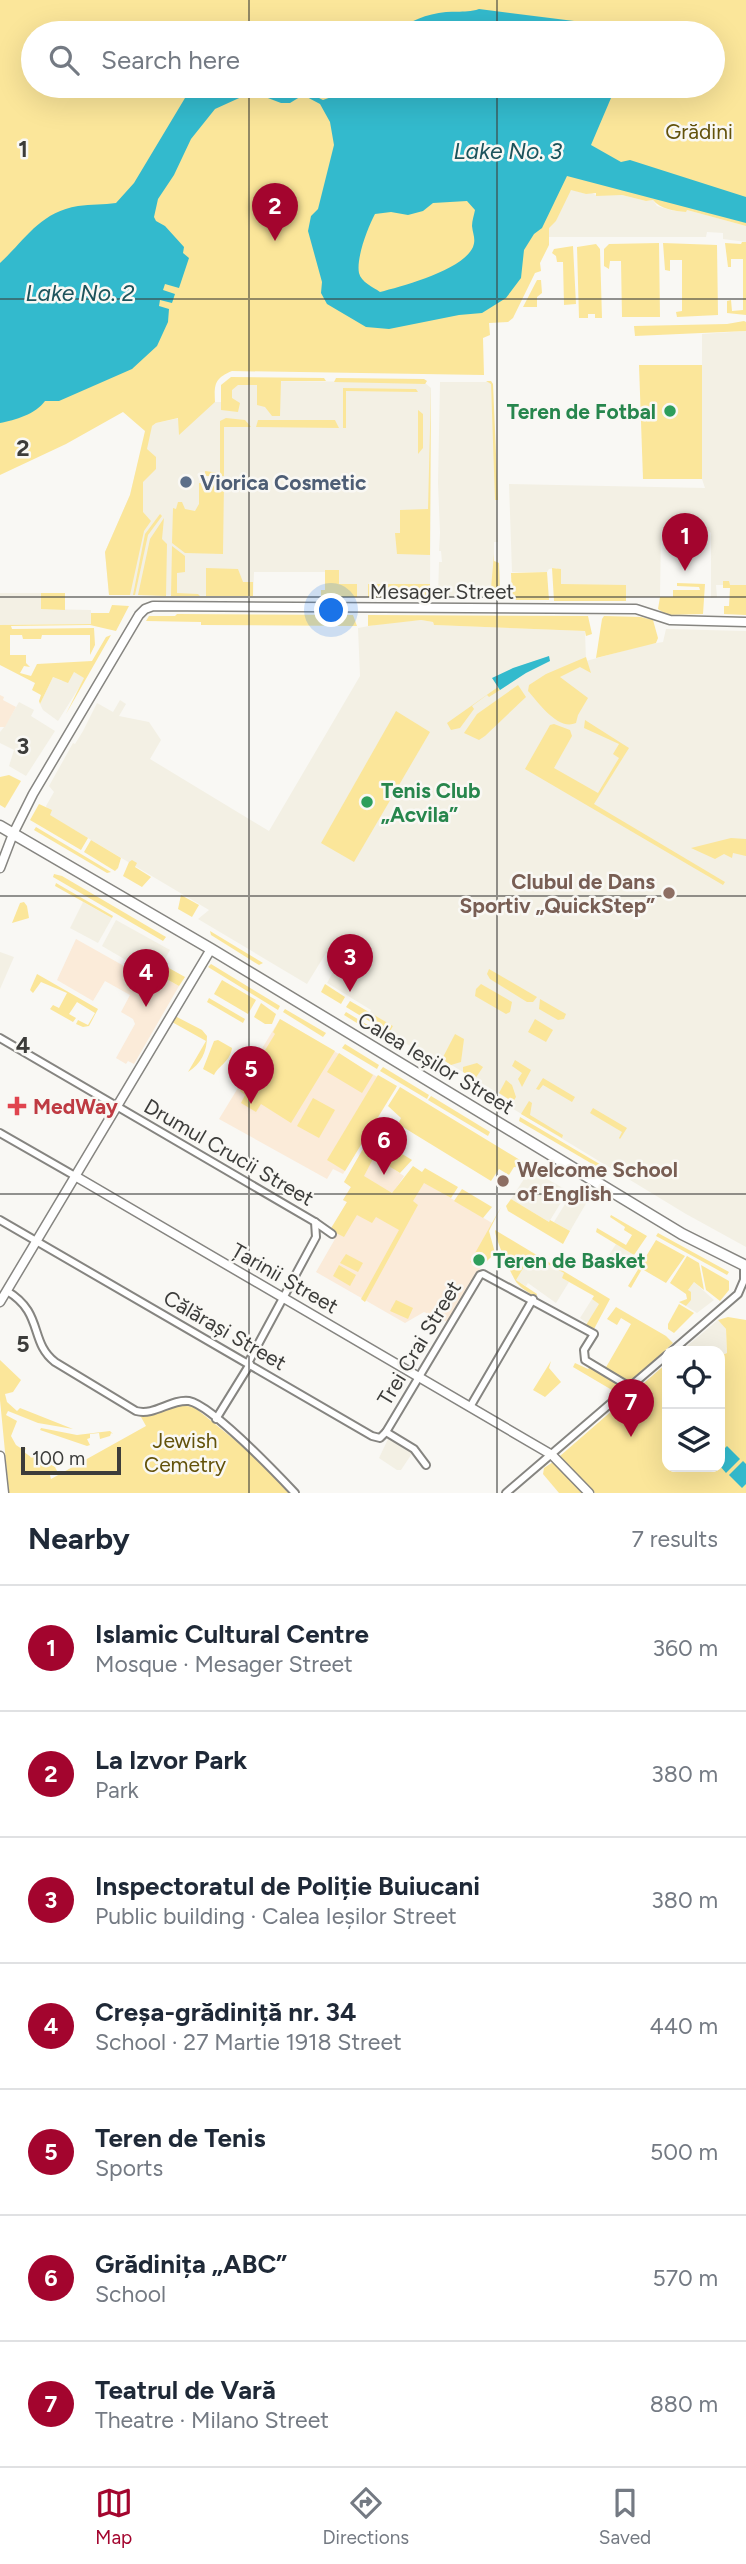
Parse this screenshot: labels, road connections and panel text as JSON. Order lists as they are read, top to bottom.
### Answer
{
  "streets": {
    "main road": ["Calea Ieșilor Street"],
    "street": [
      "Mesager Street",
      "Drumul Crucii Street",
      "Țarinii Street",
      "Călărași Street",
      "Trei Crai Street"
    ]
  },
  "crossings": [
    ["Mesager Street", "Calea Ieșilor Street"],
    ["Țarinii Street", "Trei Crai Street"],
    ["Călărași Street", "Trei Crai Street"]
  ],
  "water": ["Lake No. 3", "Lake No. 2"],
  "parks": ["Grădini", "Jewish Cemetry"],
  "places": {
    "other": [
      "Teren de Fotbal",
      "Viorica Cosmetic",
      "Tenis Club „Acvila”",
      "Clubul de Dans Sportiv „QuickStep”",
      "Welcome School of English",
      "Teren de Basket"
    ],
    "health": ["MedWay"]
  },
  "scale_bar": "100 m",
  "page": {
    "search": "Search here",
    "pins": [
      "2",
      "1",
      "3",
      "4",
      "5",
      "6",
      "7"
    ],
    "scale": "100 m",
    "heading": ["Nearby", "7 results"],
    "list": [
      {
        "mark": "1",
        "name": "Islamic Cultural Centre",
        "note": "Mosque · Mesager Street",
        "value": "360 m"
      },
      {
        "mark": "2",
        "name": "La Izvor Park",
        "note": "Park",
        "value": "380 m"
      },
      {
        "mark": "3",
        "name": "Inspectoratul de Poliție Buiucani",
        "note": "Public building · Calea Ieșilor Street",
        "value": "380 m"
      },
      {
        "mark": "4",
        "name": "Creșa-grădiniță nr. 34",
        "note": "School · 27 Martie 1918 Street",
        "value": "440 m"
      },
      {
        "mark": "5",
        "name": "Teren de Tenis",
        "note": "Sports",
        "value": "500 m"
      },
      {
        "mark": "6",
        "name": "Grădinița „ABC”",
        "note": "School",
        "value": "570 m"
      },
      {
        "mark": "7",
        "name": "Teatrul de Vară",
        "note": "Theatre · Milano Street",
        "value": "880 m"
      }
    ],
    "nav": ["Map", "Directions", "Saved"]
  },
  "grid": {
    "rows": [
      "1",
      "2",
      "3",
      "4",
      "5"
    ]
  }
}
